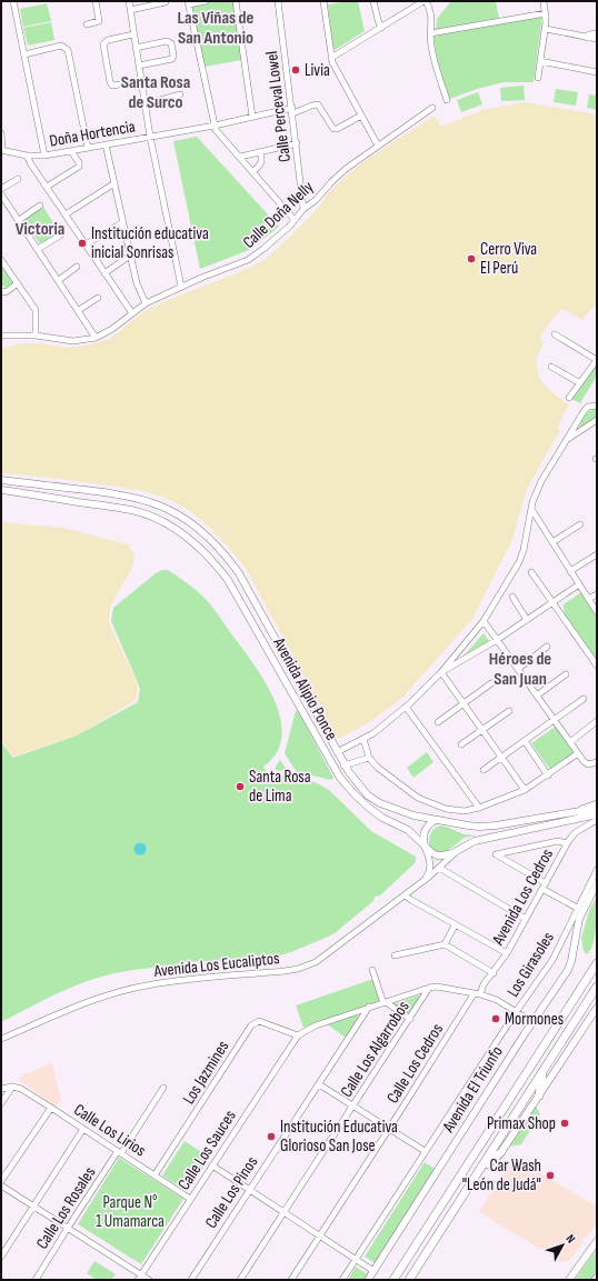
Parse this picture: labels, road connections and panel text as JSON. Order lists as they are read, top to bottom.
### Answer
{
  "streets": {
    "main road": ["Avenida Alipio Ponce", "Avenida El Triunfo"],
    "street": [
      "Calle Perceval Lowel",
      "Doña Hortencia",
      "Calle Doña Nelly",
      "Avenida Los Cedros",
      "Avenida Los Eucaliptos",
      "Los Girasoles",
      "Calle Los Algarrobos",
      "Calle Los Cedros",
      "Los Jazmines",
      "Calle Los Lirios",
      "Calle Los Sauces",
      "Calle Los Pinos",
      "Calle Los Rosales"
    ]
  },
  "crossings": [
    ["Calle Perceval Lowel", "Doña Hortencia"],
    ["Calle Perceval Lowel", "Calle Doña Nelly"],
    ["Avenida Alipio Ponce", "Avenida Los Eucaliptos"],
    ["Los Jazmines", "Calle Los Lirios"],
    ["Los Jazmines", "Calle Los Sauces"],
    ["Calle Los Lirios", "Calle Los Sauces"],
    ["Calle Los Lirios", "Calle Los Rosales"]
  ],
  "districts": [
    "Las Viñas de San Antonio",
    "Santa Rosa de Surco",
    "Victoria",
    "Héroes de San Juan"
  ],
  "parks": ["Parque N° 1 Umamarca"],
  "places": [
    "Livia",
    "Institución educativa inicial Sonrisas",
    "Cerro Viva El Perú",
    "Santa Rosa de Lima",
    "Mormones",
    "Primax Shop",
    "Institución Educativa Glorioso San Jose",
    "Car Wash \"León de Judá\""
  ],
  "north": "top right"
}
